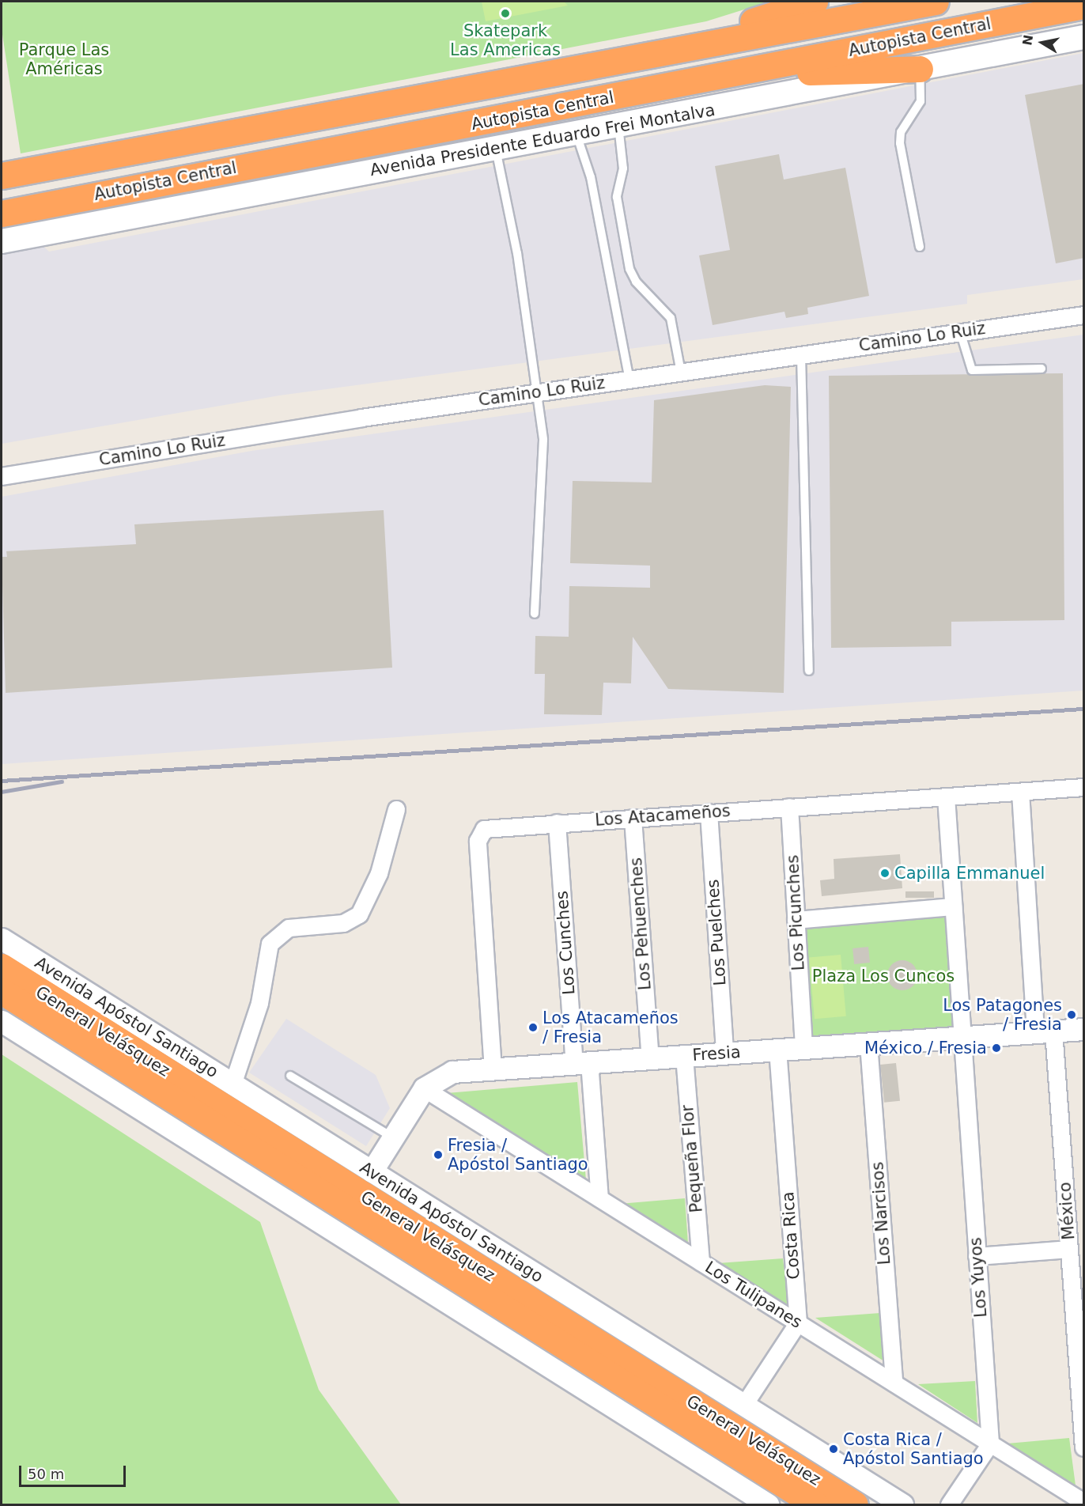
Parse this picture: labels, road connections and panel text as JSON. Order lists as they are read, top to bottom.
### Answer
{
  "streets": {
    "highway": ["Autopista Central", "General Velásquez"],
    "main road": ["Avenida Presidente Eduardo Frei Montalva"],
    "street": [
      "Camino Lo Ruiz",
      "Los Atacameños",
      "Los Picunches",
      "Los Pehuenches",
      "Los Puelches",
      "Los Cunches",
      "Avenida Apóstol Santiago",
      "Fresia",
      "Pequeña Flor",
      "México",
      "Los Narcisos",
      "Costa Rica",
      "Los Yuyos",
      "Los Tulipanes"
    ]
  },
  "crossings": [
    ["Los Atacameños", "Los Picunches"],
    ["Los Atacameños", "Los Pehuenches"],
    ["Los Atacameños", "Los Puelches"],
    ["Los Atacameños", "Los Cunches"],
    ["Los Atacameños", "Fresia"],
    ["Los Atacameños", "México"],
    ["Los Atacameños", "Los Yuyos"],
    ["Los Picunches", "Fresia"],
    ["Los Pehuenches", "Fresia"],
    ["Los Puelches", "Fresia"],
    ["Los Cunches", "Fresia"],
    ["Los Cunches", "Los Tulipanes"],
    ["Avenida Apóstol Santiago", "Fresia"],
    ["Fresia", "Pequeña Flor"],
    ["Fresia", "México"],
    ["Fresia", "Los Narcisos"],
    ["Fresia", "Costa Rica"],
    ["Fresia", "Los Yuyos"],
    ["Fresia", "Los Tulipanes"],
    ["Pequeña Flor", "Los Tulipanes"],
    ["Los Narcisos", "Los Tulipanes"],
    ["Costa Rica", "Los Tulipanes"],
    ["Los Yuyos", "Los Tulipanes"]
  ],
  "parks": ["Parque Las Américas", "Plaza Los Cuncos"],
  "places": [
    "Skatepark Las Americas",
    "Capilla Emmanuel",
    "Los Patagones / Fresia",
    "Los Atacameños / Fresia",
    "México / Fresia",
    "Fresia / Apóstol Santiago",
    "Costa Rica / Apóstol Santiago"
  ],
  "scale_bar": "50 m",
  "north": "left"
}
